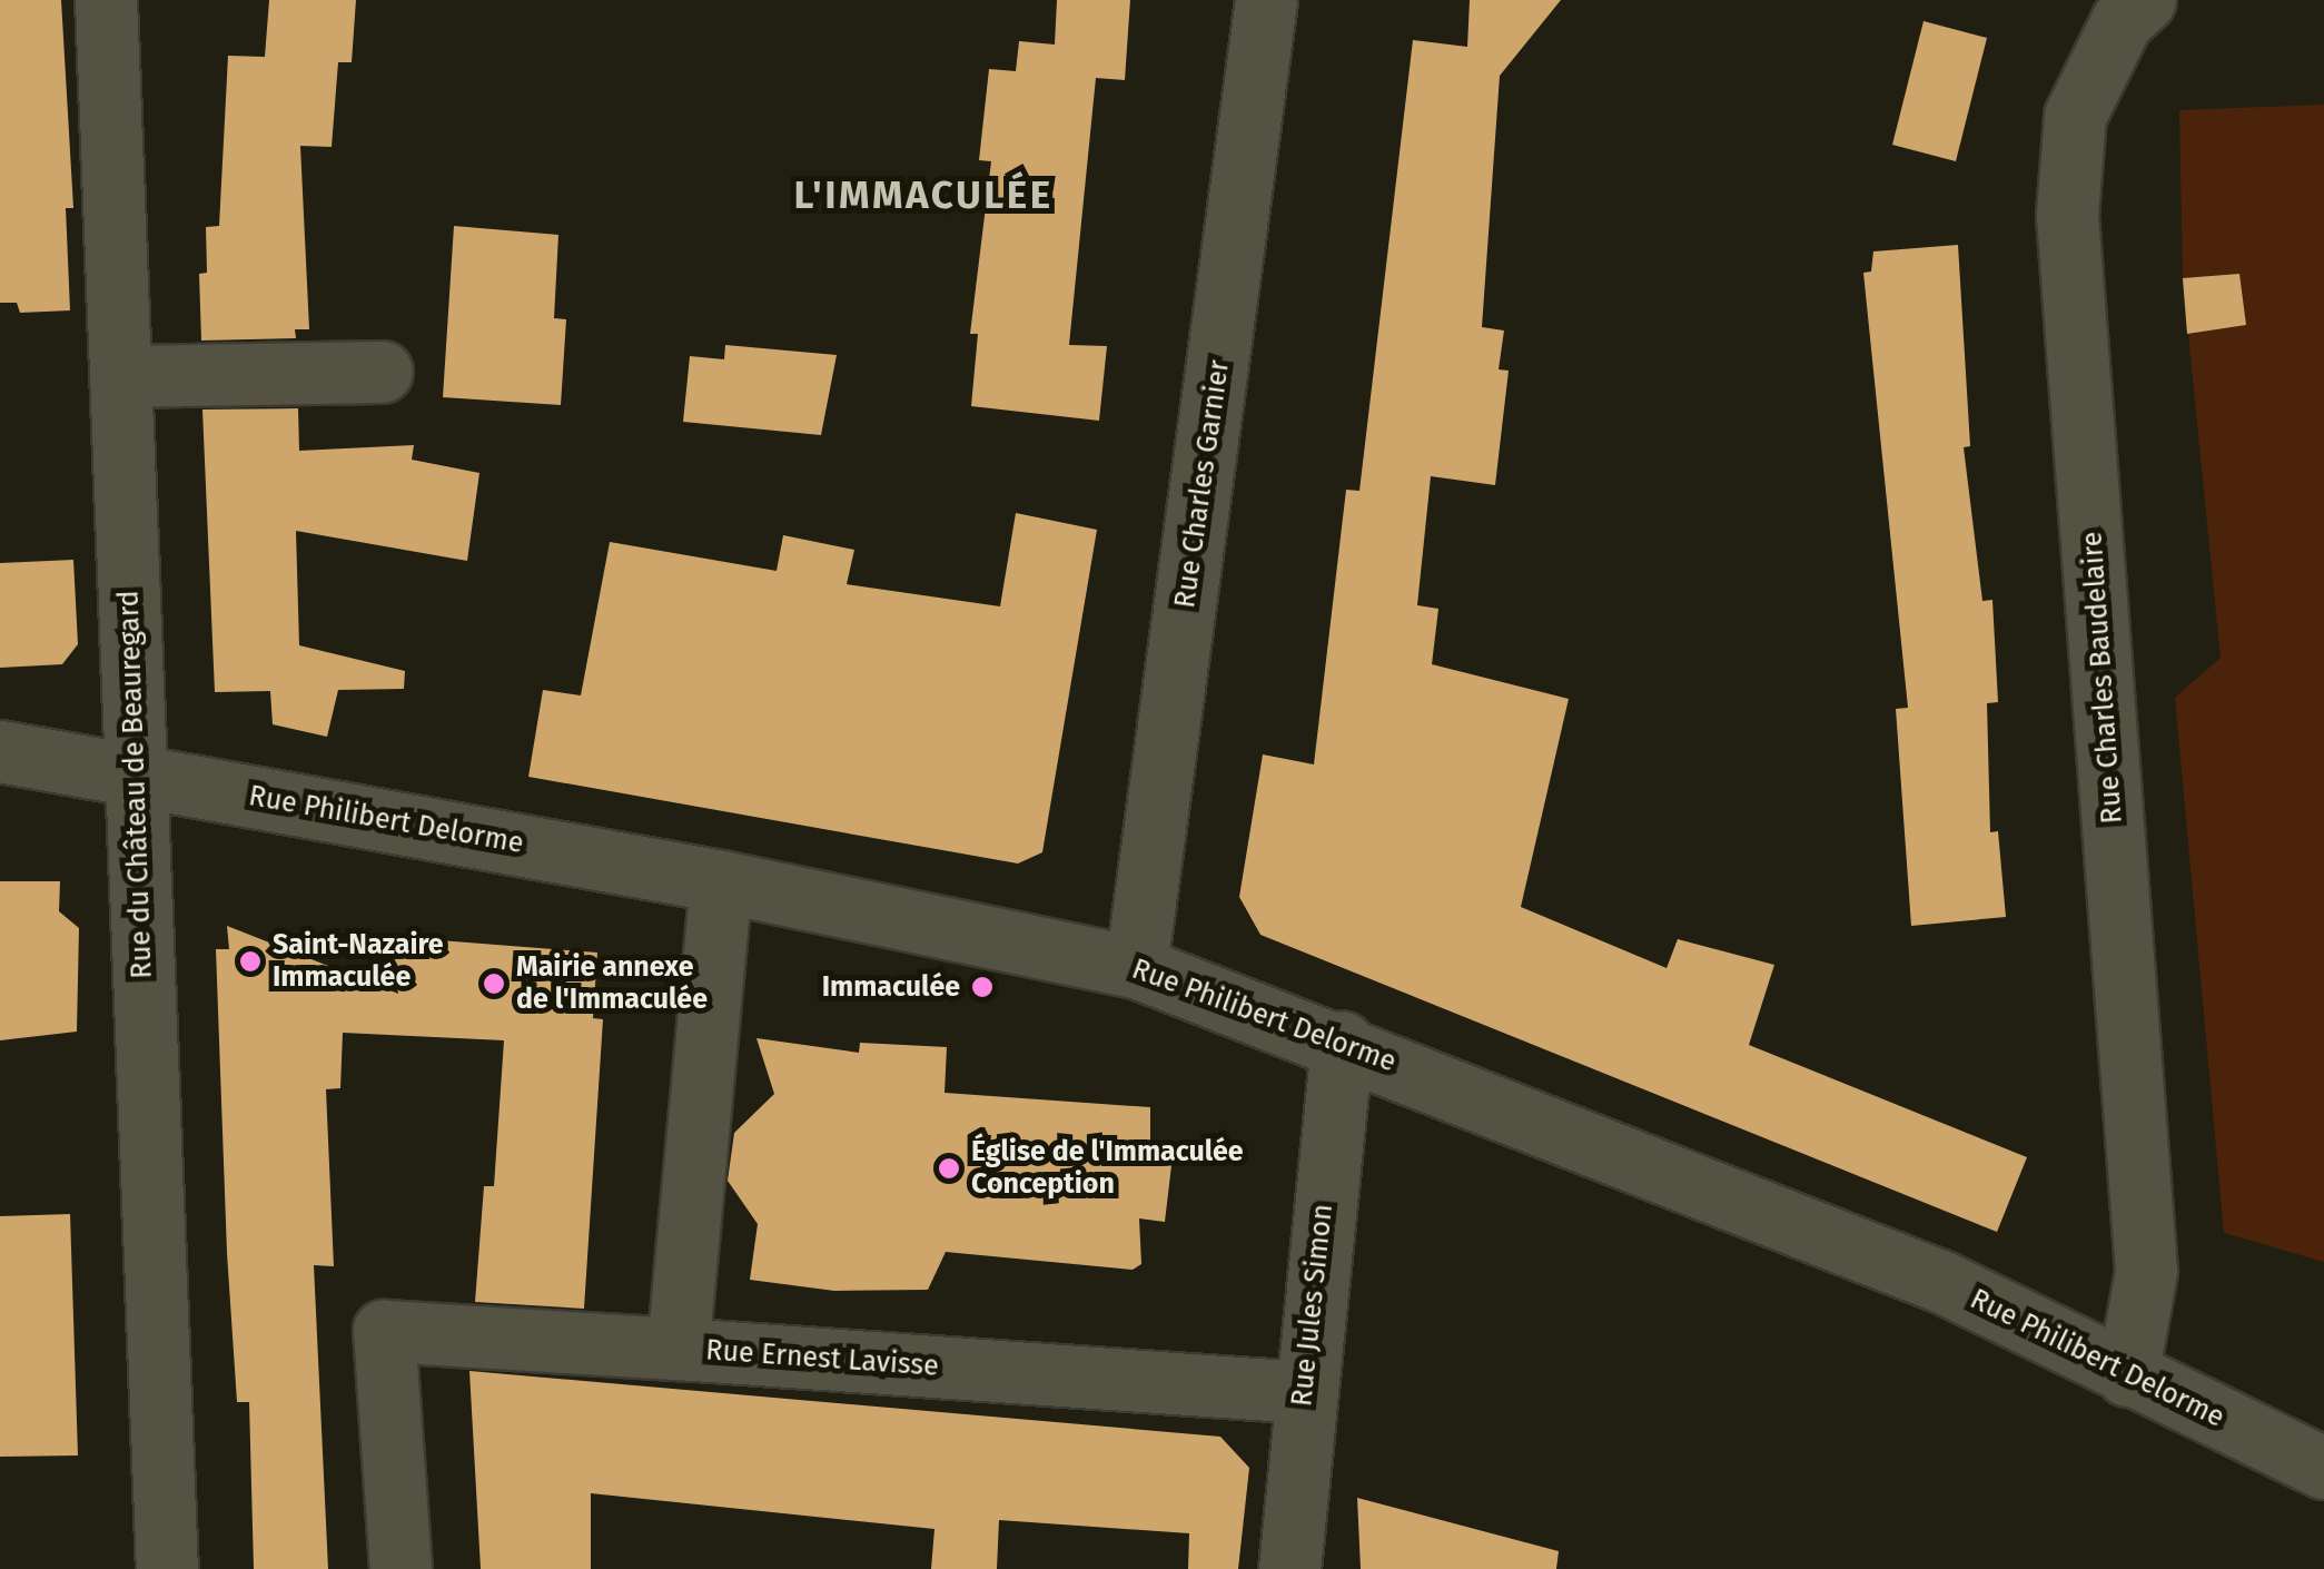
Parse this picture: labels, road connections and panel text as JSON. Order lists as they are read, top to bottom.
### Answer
{
  "streets": {
    "street": [
      "Rue Charles Garnier",
      "Rue Charles Baudelaire",
      "Rue du Château de Beauregard",
      "Rue Philibert Delorme",
      "Rue Jules Simon",
      "Rue Ernest Lavisse"
    ]
  },
  "crossings": [
    ["Rue Charles Garnier", "Rue Philibert Delorme"],
    ["Rue Charles Baudelaire", "Rue Philibert Delorme"],
    ["Rue du Château de Beauregard", "Rue Philibert Delorme"],
    ["Rue Philibert Delorme", "Rue Jules Simon"],
    ["Rue Philibert Delorme", "Rue Ernest Lavisse"],
    ["Rue Jules Simon", "Rue Ernest Lavisse"]
  ],
  "districts": ["L'IMMACULÉE"],
  "places": [
    "Saint-Nazaire Immaculée",
    "Mairie annexe de l'Immaculée",
    "Immaculée",
    "Église de l'Immaculée Conception"
  ]
}
